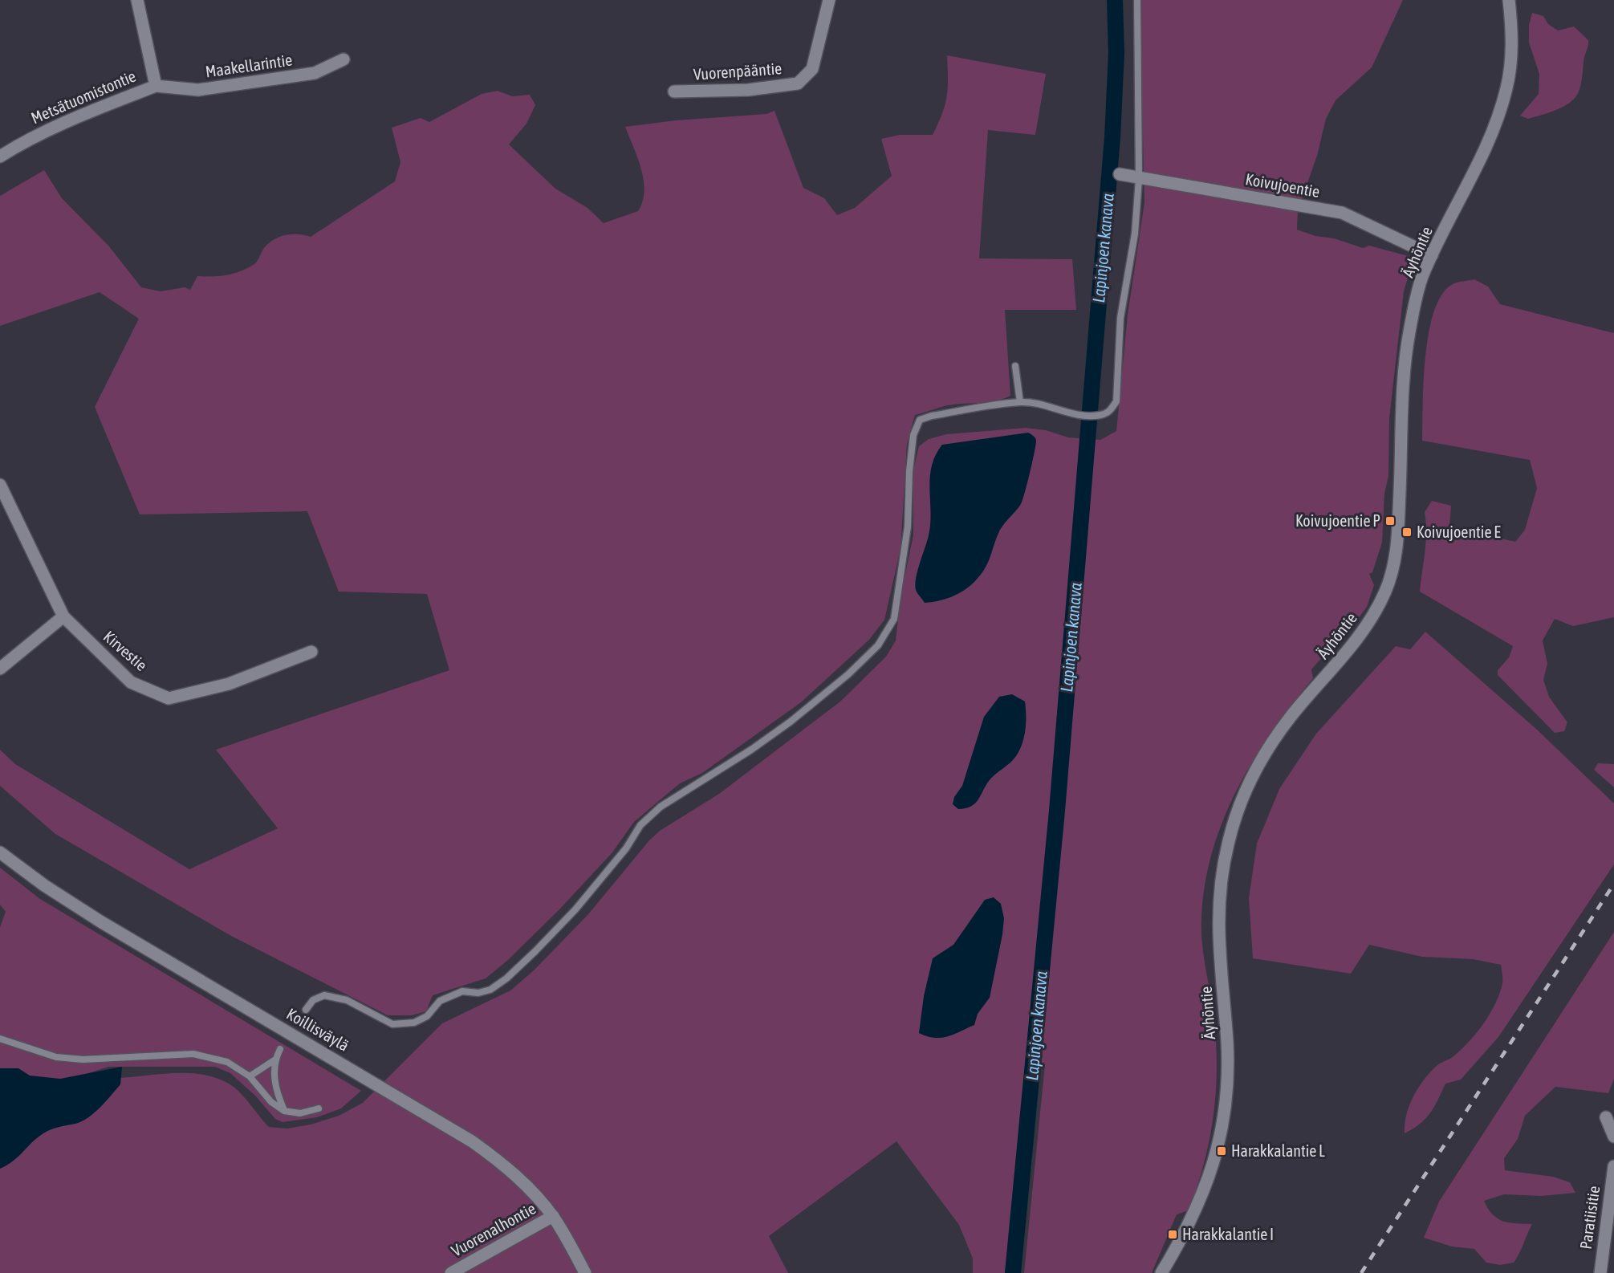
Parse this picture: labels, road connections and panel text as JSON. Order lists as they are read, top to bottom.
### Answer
{
  "streets": {
    "main road": [
      "Maakellarintie",
      "Vuorenpääntie",
      "Metsätuomistontie",
      "Koivujoentie",
      "Äyhöntie",
      "Kirvestie",
      "Koillisväylä",
      "Paratiisitie",
      "Vuorenalhontie"
    ]
  },
  "crossings": [
    ["Maakellarintie", "Metsätuomistontie"],
    ["Koivujoentie", "Äyhöntie"],
    ["Koillisväylä", "Vuorenalhontie"]
  ],
  "water": ["Lapinjoen kanava"],
  "places": {
    "transit": [
      "Koivujoentie P",
      "Koivujoentie E",
      "Harakkalantie L",
      "Harakkalantie I"
    ]
  }
}
